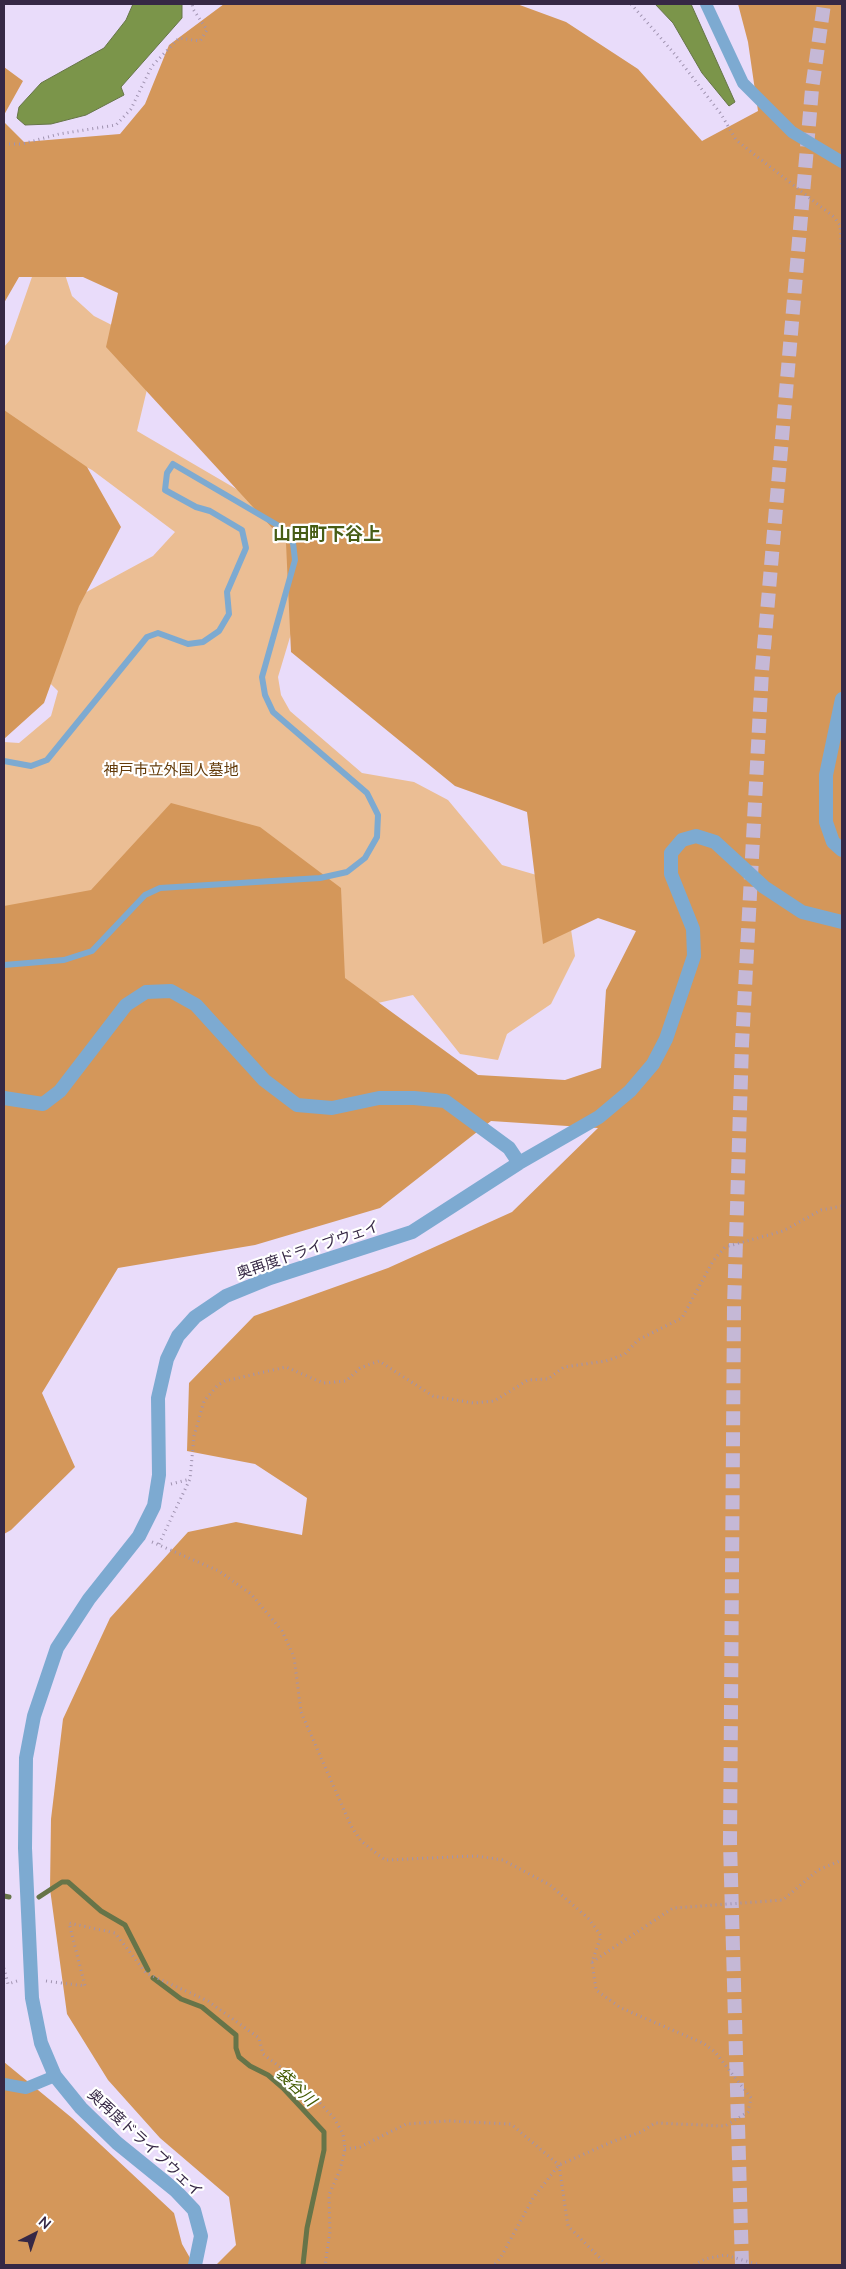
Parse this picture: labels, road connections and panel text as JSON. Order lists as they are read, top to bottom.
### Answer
{
  "streets": {
    "street": ["奥再度ドライブウェイ"]
  },
  "districts": ["山田町下谷上"],
  "water": ["袋谷川"],
  "parks": ["神戸市立外国人墓地"],
  "north": "top right"
}
